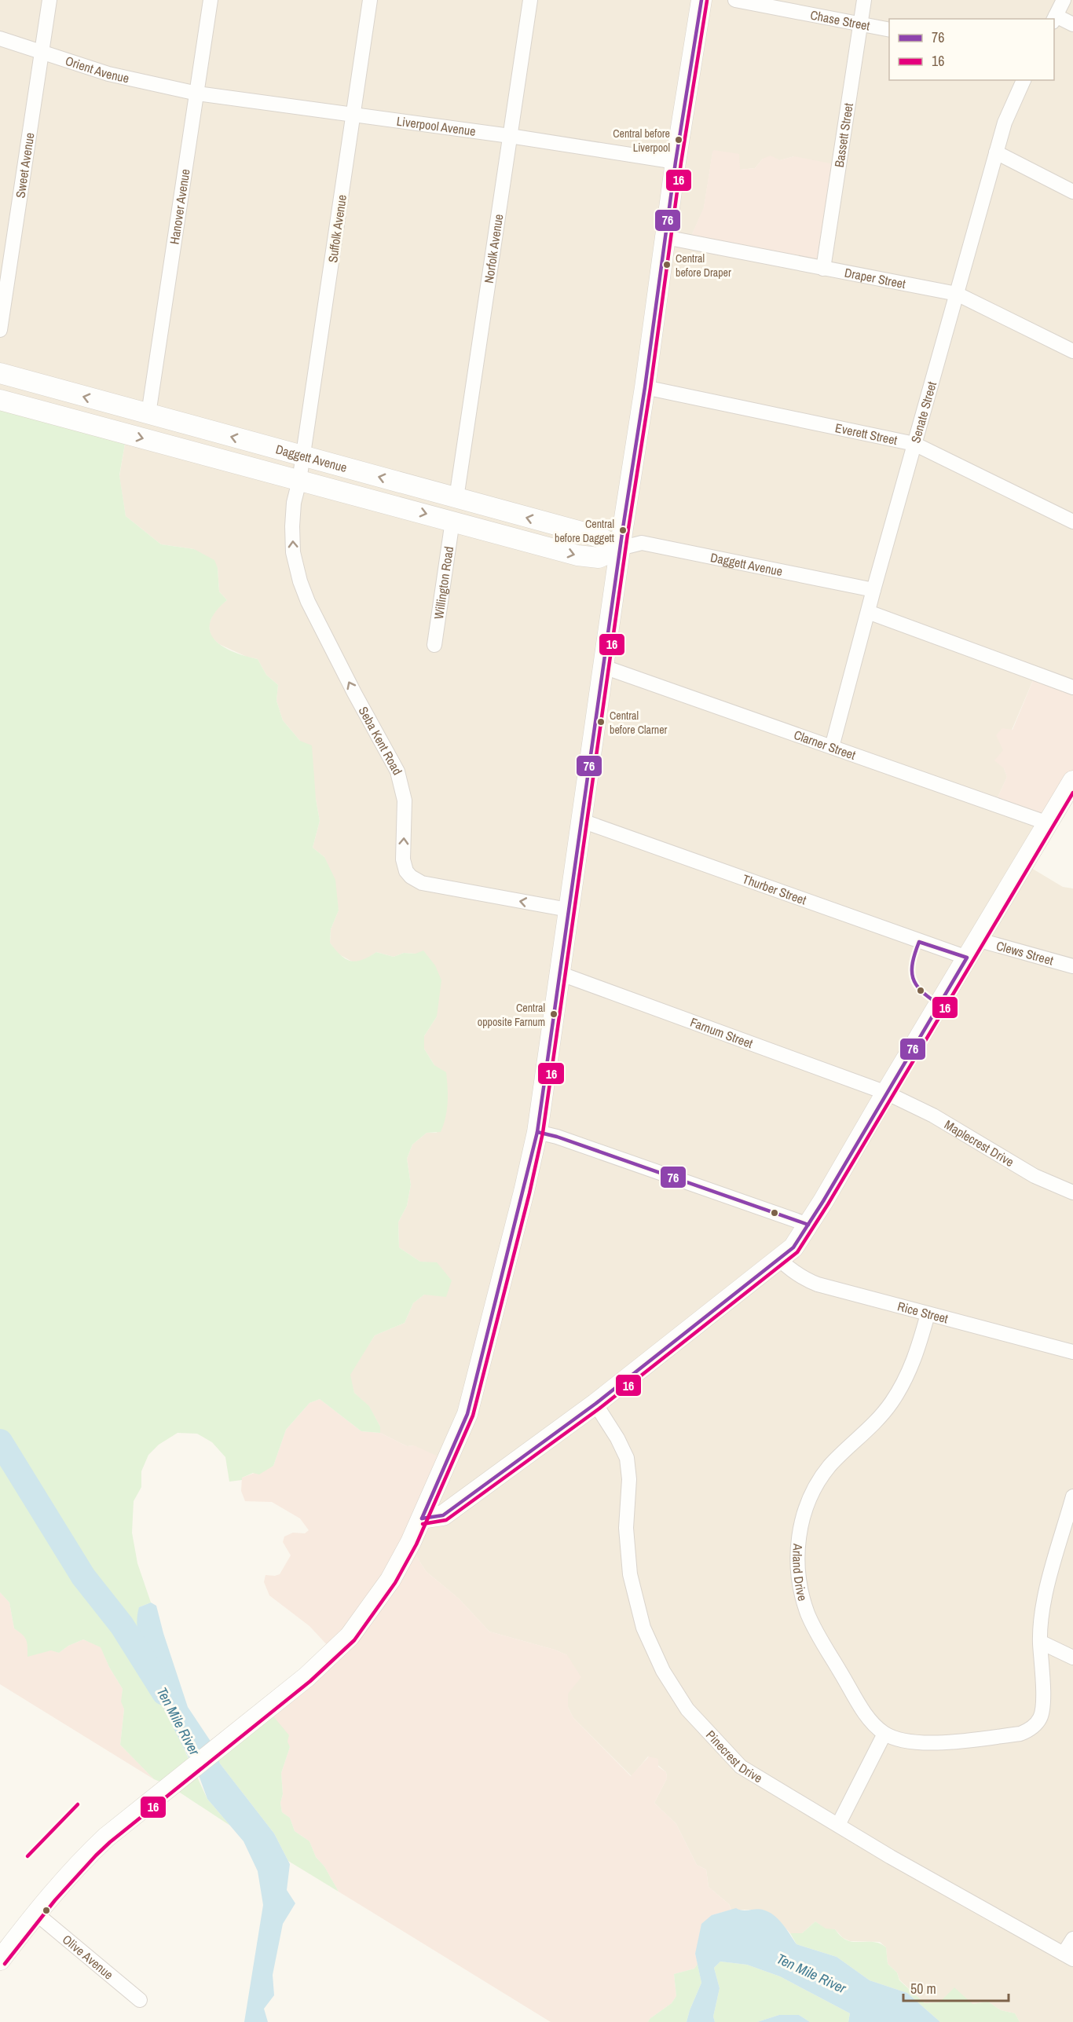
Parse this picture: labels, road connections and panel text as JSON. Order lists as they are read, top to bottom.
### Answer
{
  "streets": {
    "street": [
      "Chase Street",
      "Orient Avenue",
      "Liverpool Avenue",
      "Bassett Street",
      "Sweet Avenue",
      "Hanover Avenue",
      "Suffolk Avenue",
      "Norfolk Avenue",
      "Draper Street",
      "Senate Street",
      "Everett Street",
      "Daggett Avenue",
      "Willington Road",
      "Seba Kent Road",
      "Clarner Street",
      "Thurber Street",
      "Clews Street",
      "Farnum Street",
      "Maplecrest Drive",
      "Rice Street",
      "Arland Drive",
      "Pinecrest Drive",
      "Olive Avenue"
    ]
  },
  "crossings": [
    ["Chase Street", "Bassett Street"],
    ["Orient Avenue", "Liverpool Avenue"],
    ["Orient Avenue", "Sweet Avenue"],
    ["Orient Avenue", "Hanover Avenue"],
    ["Liverpool Avenue", "Hanover Avenue"],
    ["Liverpool Avenue", "Suffolk Avenue"],
    ["Liverpool Avenue", "Norfolk Avenue"],
    ["Bassett Street", "Draper Street"],
    ["Hanover Avenue", "Daggett Avenue"],
    ["Suffolk Avenue", "Daggett Avenue"],
    ["Suffolk Avenue", "Seba Kent Road"],
    ["Norfolk Avenue", "Daggett Avenue"],
    ["Draper Street", "Senate Street"],
    ["Senate Street", "Everett Street"],
    ["Senate Street", "Daggett Avenue"],
    ["Senate Street", "Clarner Street"],
    ["Daggett Avenue", "Willington Road"],
    ["Daggett Avenue", "Seba Kent Road"],
    ["Farnum Street", "Maplecrest Drive"],
    ["Rice Street", "Arland Drive"]
  ],
  "one_way": ["Seba Kent Road"],
  "water": ["Ten Mile River"],
  "places": [
    "Central before Liverpool",
    "Central before Draper",
    "Central before Daggett",
    "Central before Clarner",
    "Central opposite Farnum"
  ],
  "lines": ["transit line 76", "transit line 16"],
  "legend": ["76", "16"],
  "scale_bar": "50 m"
}
